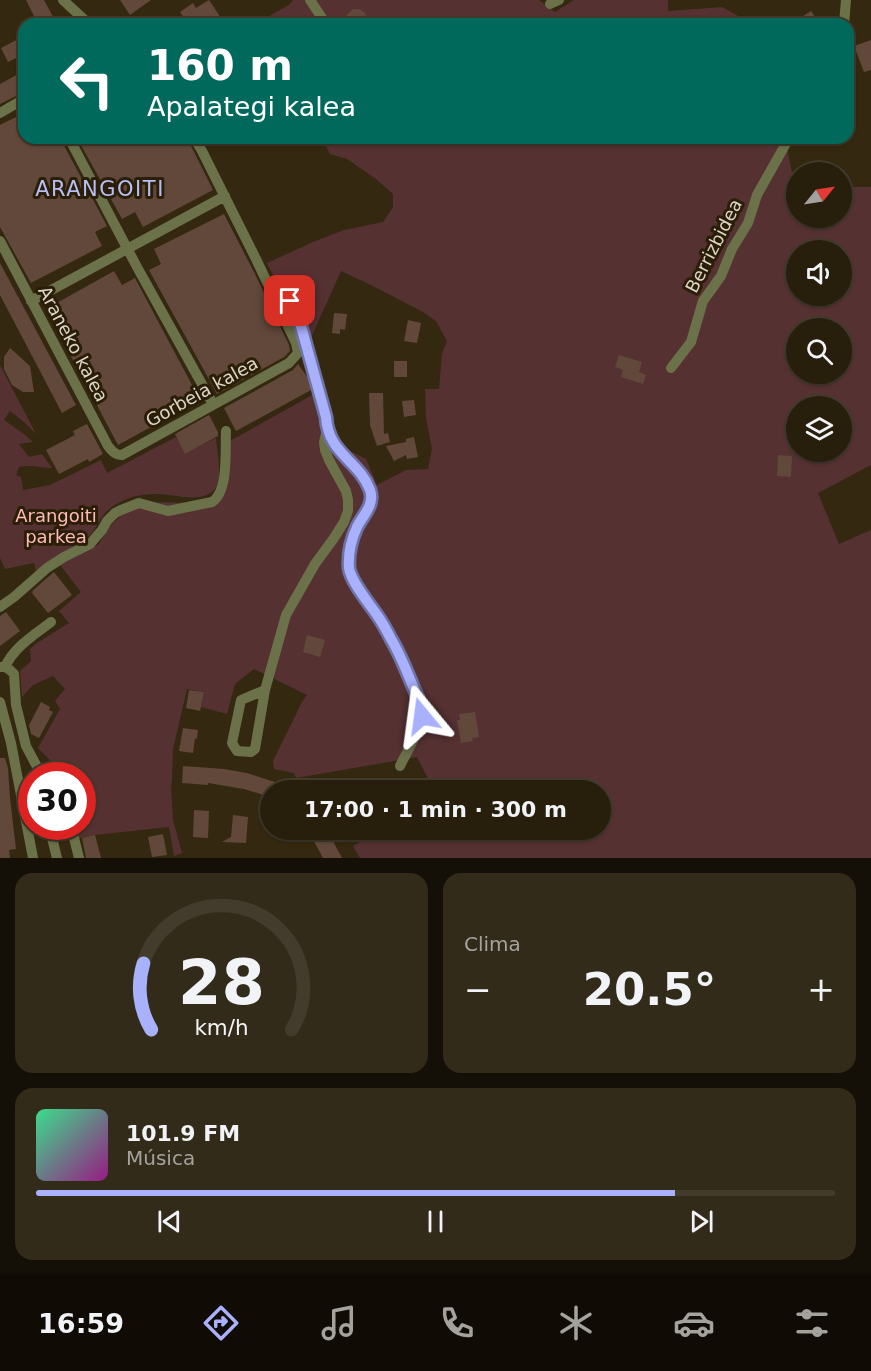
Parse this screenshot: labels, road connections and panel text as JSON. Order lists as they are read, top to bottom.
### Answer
{
  "streets": {
    "street": ["Berrizbidea", "Araneko kalea", "Gorbeia kalea"]
  },
  "crossings": [
    ["Araneko kalea", "Gorbeia kalea"]
  ],
  "districts": ["ARANGOITI"],
  "parks": ["Arangoiti parkea"],
  "north": "top right",
  "page": {
    "turn": ["160 m", "Apalategi kalea"],
    "limit": "30",
    "trip": "17:00 · 1 min · 300 m",
    "tile": "Clima",
    "heat": ["−", "20.5°", "+"],
    "song": ["101.9 FM", "Música"],
    "tabs": "16:59",
    "gauge": ["28", "km/h"]
  }
}
